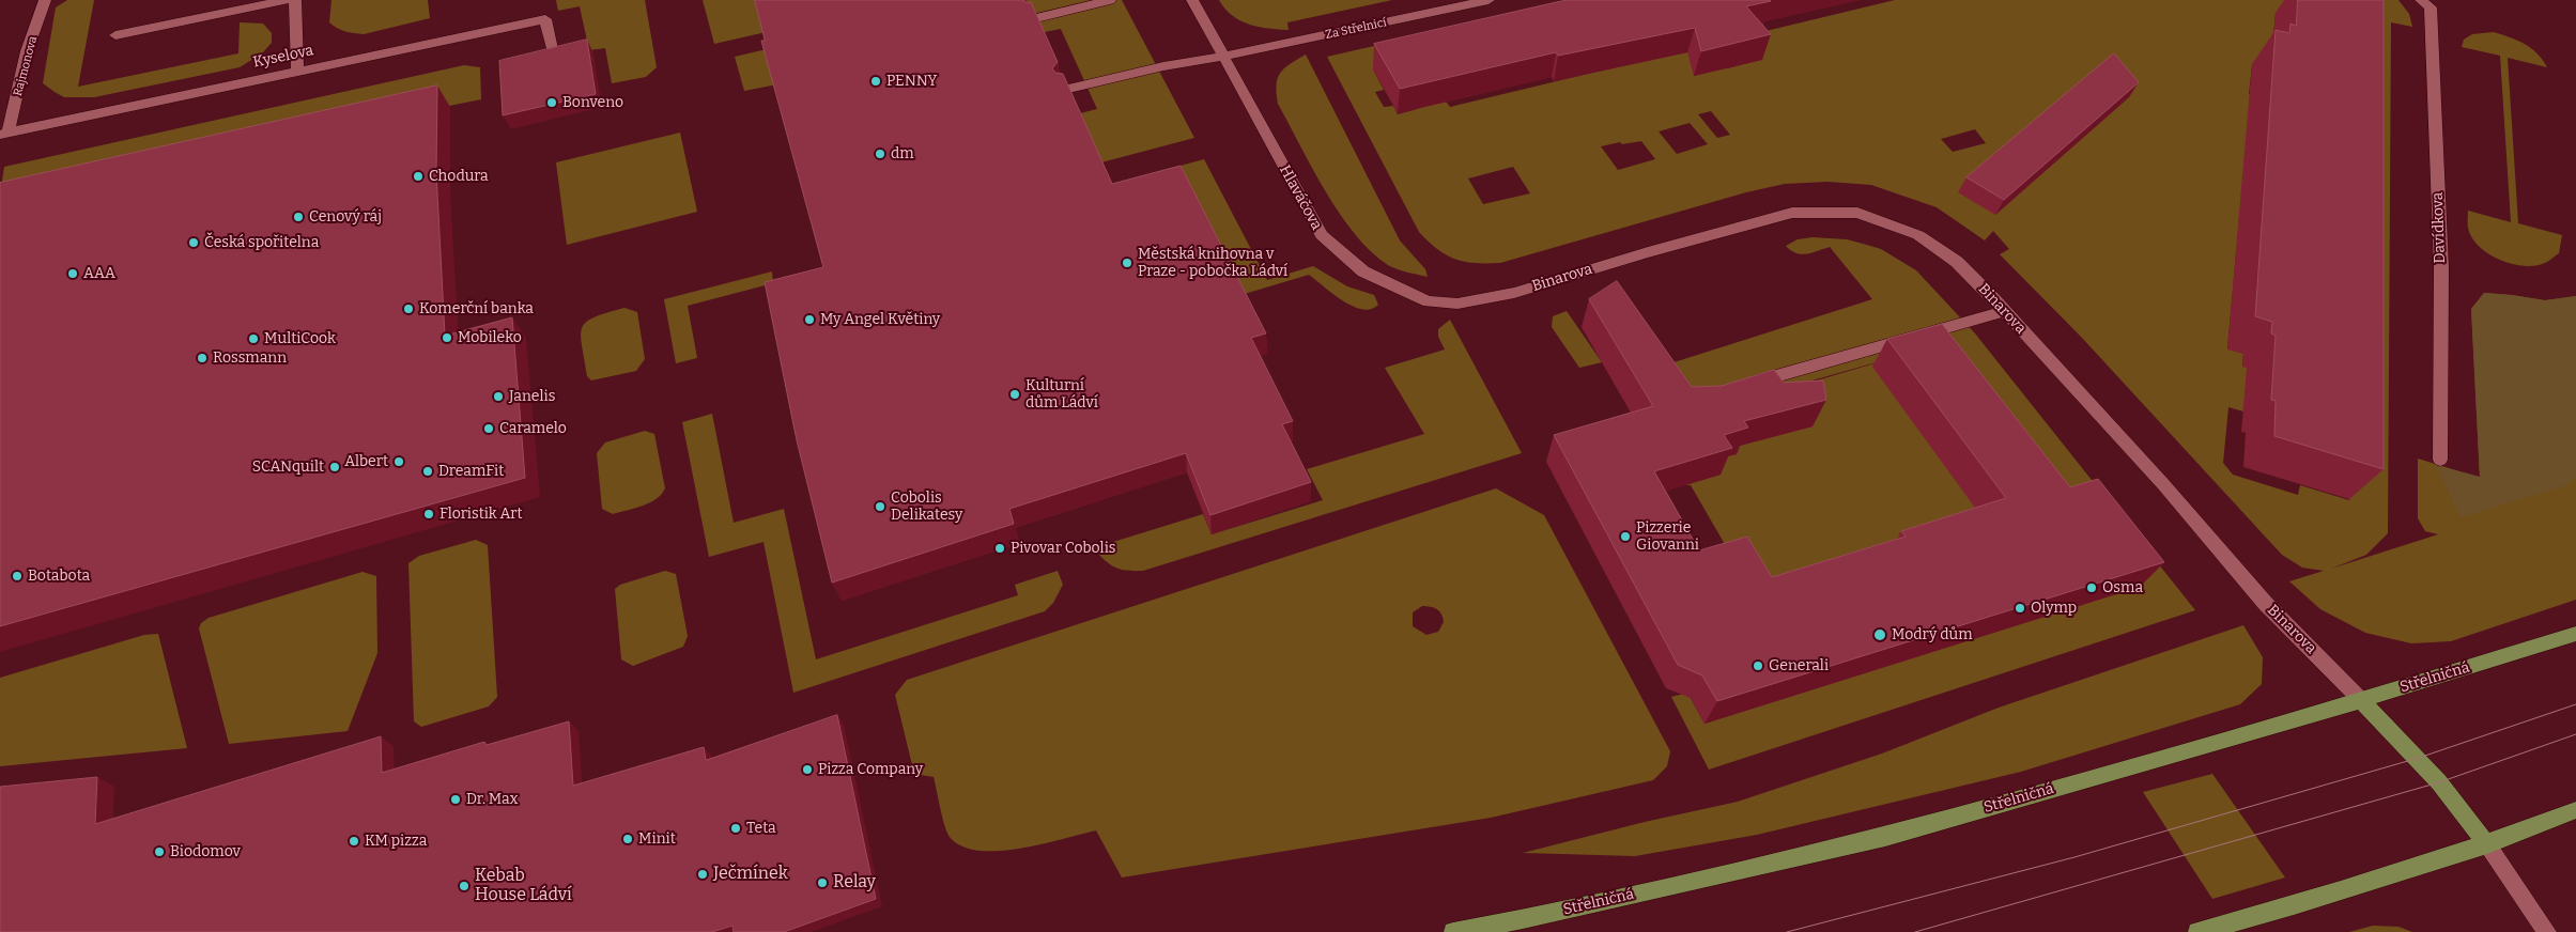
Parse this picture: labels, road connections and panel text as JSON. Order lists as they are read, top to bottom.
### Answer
{
  "streets": {
    "main road": ["Střelničná"],
    "street": [
      "Za Střelnicí",
      "Kyselova",
      "Rajmonova",
      "Hlaváčova",
      "Davídkova",
      "Binarova"
    ]
  },
  "crossings": [
    ["Za Střelnicí", "Hlaváčova"],
    ["Kyselova", "Rajmonova"],
    ["Hlaváčova", "Binarova"],
    ["Binarova", "Střelničná"]
  ],
  "places": [
    "PENNY",
    "Bonveno",
    "dm",
    "Chodura",
    "Cenový ráj",
    "Česká spořitelna",
    "Městská knihovna v Praze - pobočka Ládví",
    "AAA",
    "Komerční banka",
    "My Angel Květiny",
    "Mobileko",
    "MultiCook",
    "Rossmann",
    "Kulturní dům Ládví",
    "Janelis",
    "Caramelo",
    "Albert",
    "SCANquilt",
    "DreamFit",
    "Cobolis Delikatesy",
    "Floristik Art",
    "Pizzerie Giovanni",
    "Pivovar Cobolis",
    "Botabota",
    "Osma",
    "Olymp",
    "Modrý dům",
    "Generali",
    "Pizza Company",
    "Dr. Max",
    "Teta",
    "Minit",
    "KM pizza",
    "Biodomov",
    "Ječmínek",
    "Relay",
    "Kebab House Ládví"
  ]
}
